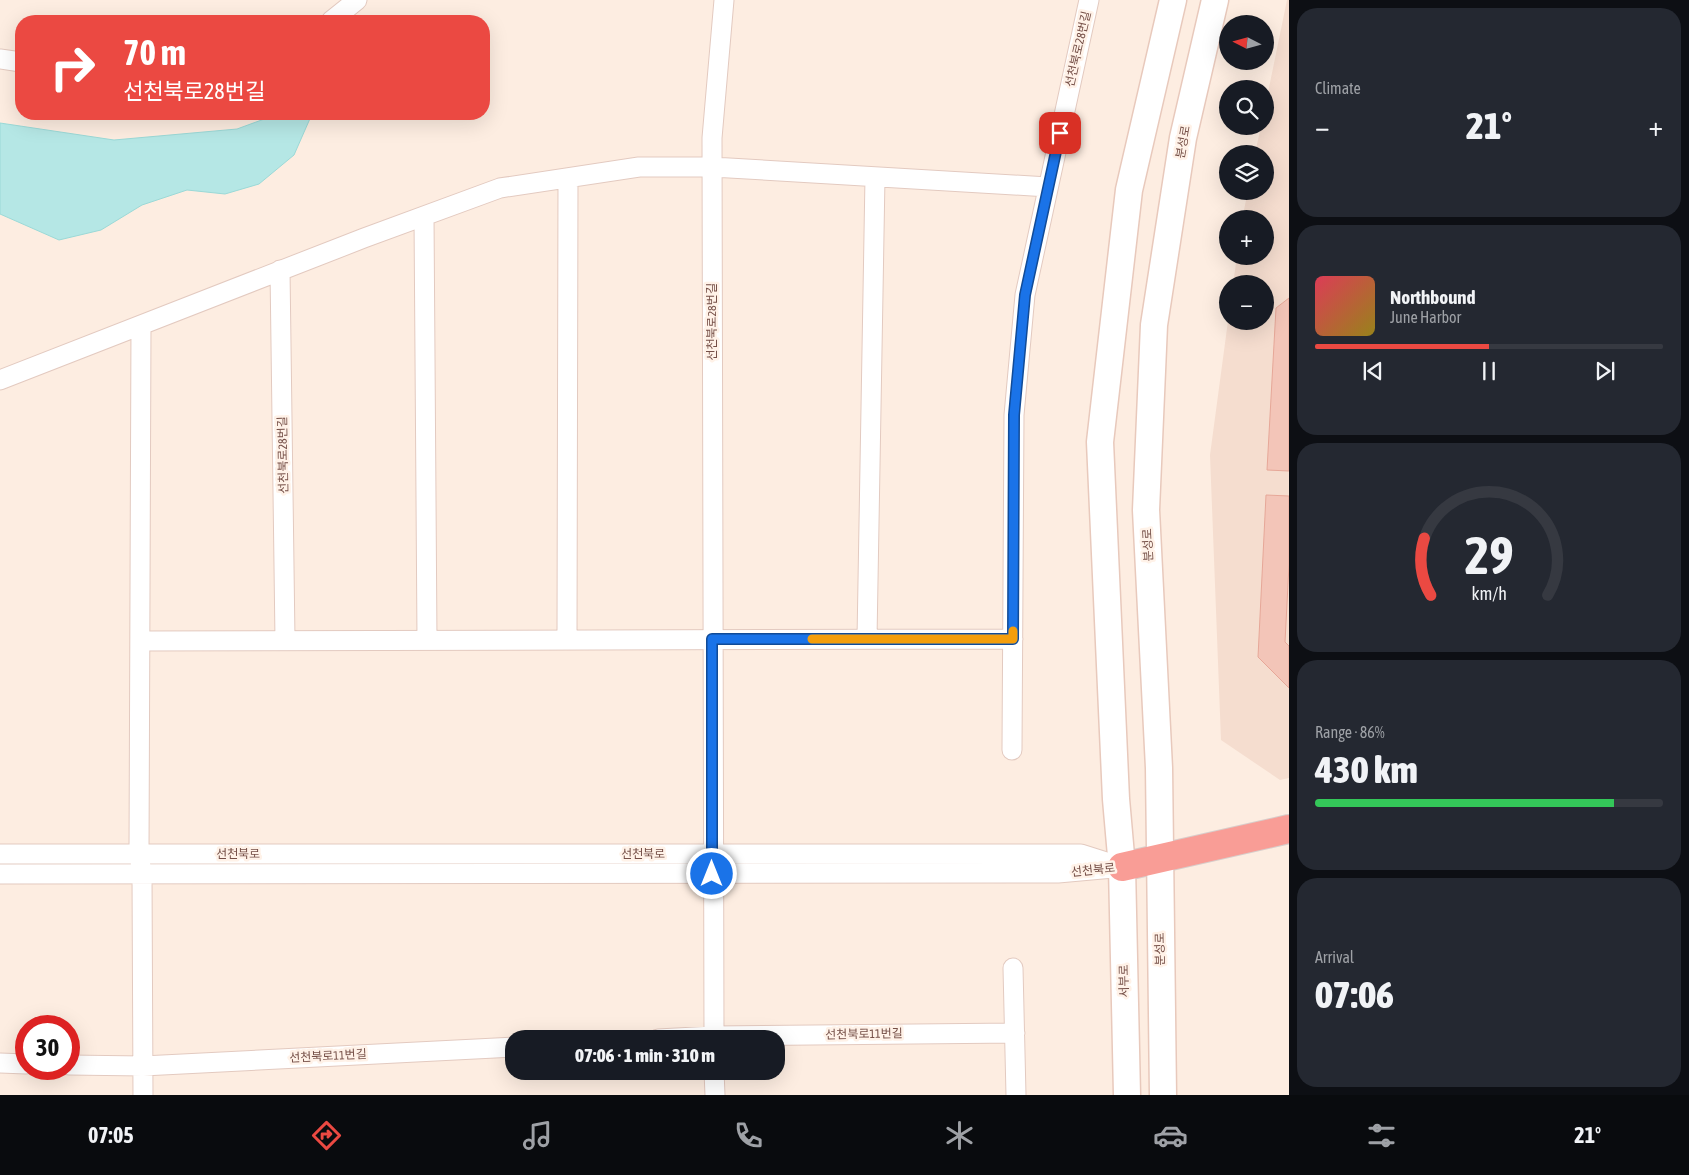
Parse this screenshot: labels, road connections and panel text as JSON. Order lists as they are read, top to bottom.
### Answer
{
  "streets": {
    "main road": ["분성로", "서부로"],
    "street": ["선천북로28번길", "선천북로", "선천북로11번길"]
  },
  "crossings": [
    ["선천북로28번길", "선천북로"],
    ["선천북로", "서부로"]
  ],
  "north": "left",
  "page": {
    "tile": [
      "Climate",
      ["Range · 86%", "430 km"],
      ["Arrival", "07:06"]
    ],
    "map_buttons": ["+", "−"],
    "turn": ["70 m", "선천북로28번길"],
    "heat": ["−", "21°", "+"],
    "song": ["Northbound", "June Harbor"],
    "limit": "30",
    "trip": "07:06 · 1 min · 310 m",
    "tabs": ["07:05", "21°"],
    "gauge": ["29", "km/h"]
  }
}
